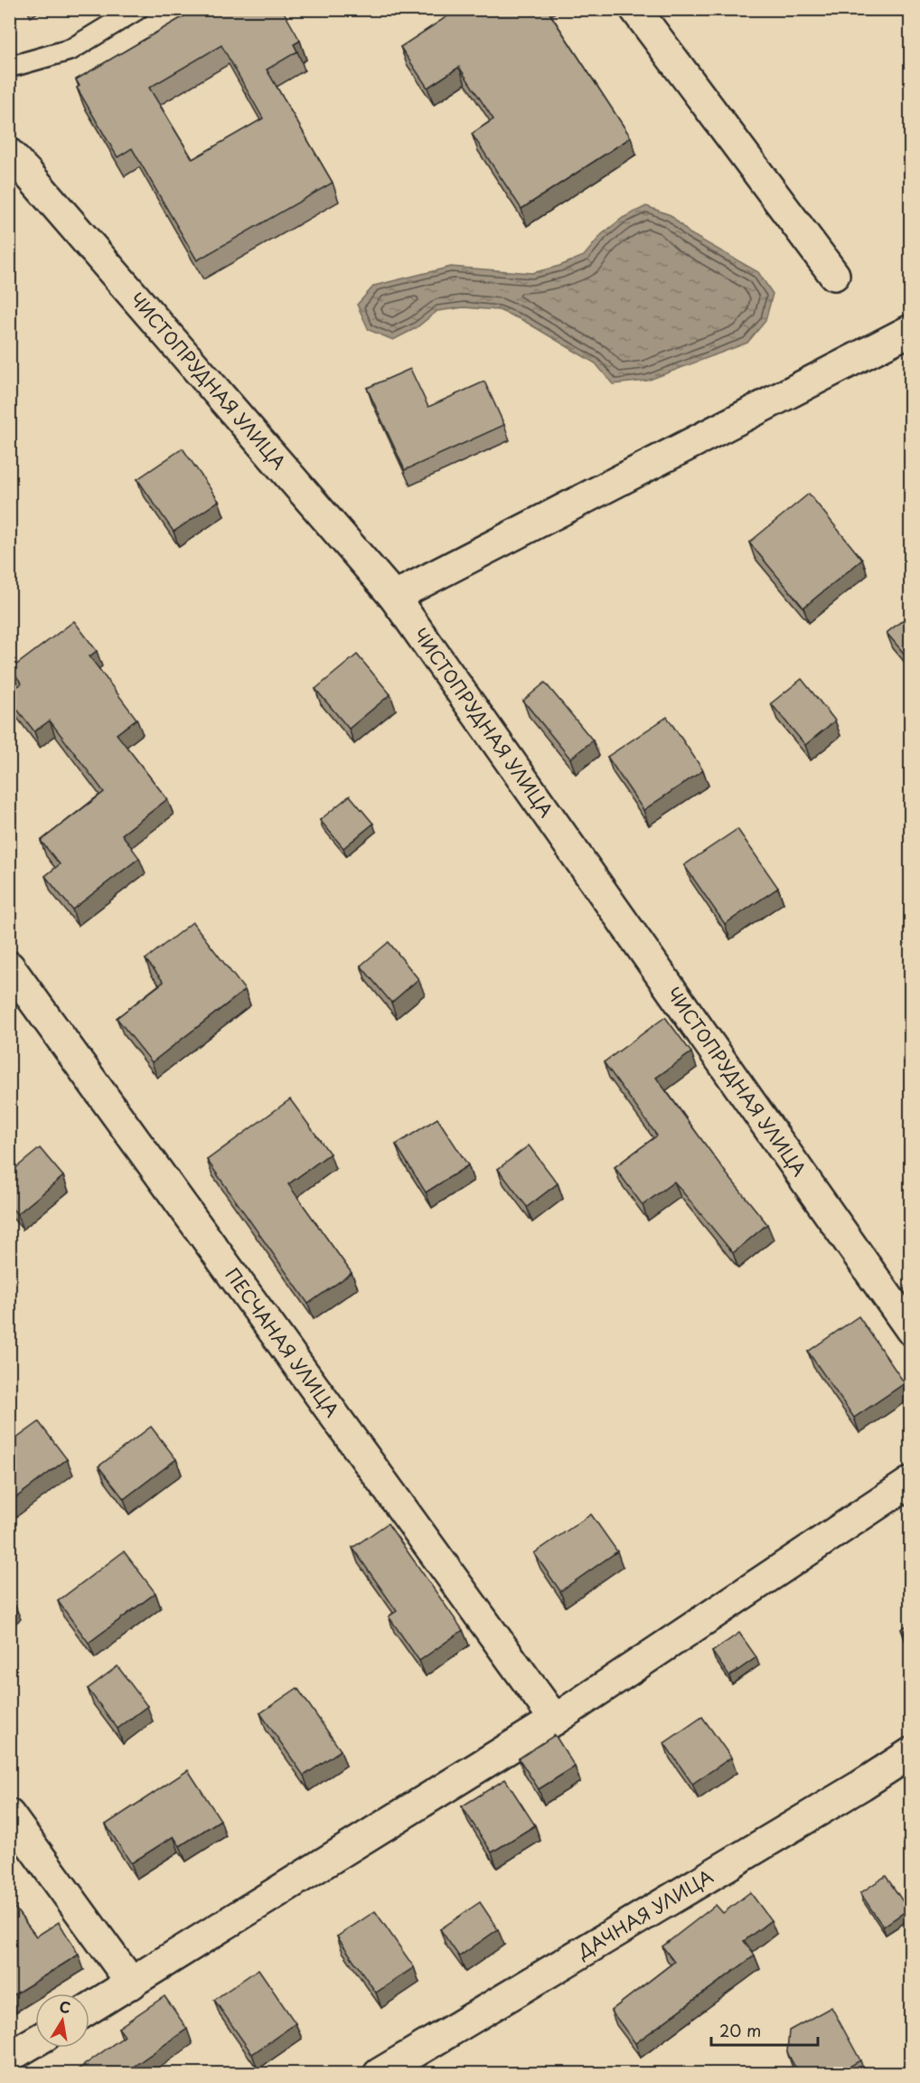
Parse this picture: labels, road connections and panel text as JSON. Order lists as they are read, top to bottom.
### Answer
{
  "streets": {
    "street": ["ЧИСТОПРУДНАЯ УЛИЦА", "ПЕСЧАНАЯ УЛИЦА", "ДАЧНАЯ УЛИЦА"]
  },
  "scale_bar": "20 m",
  "north": "top"
}
